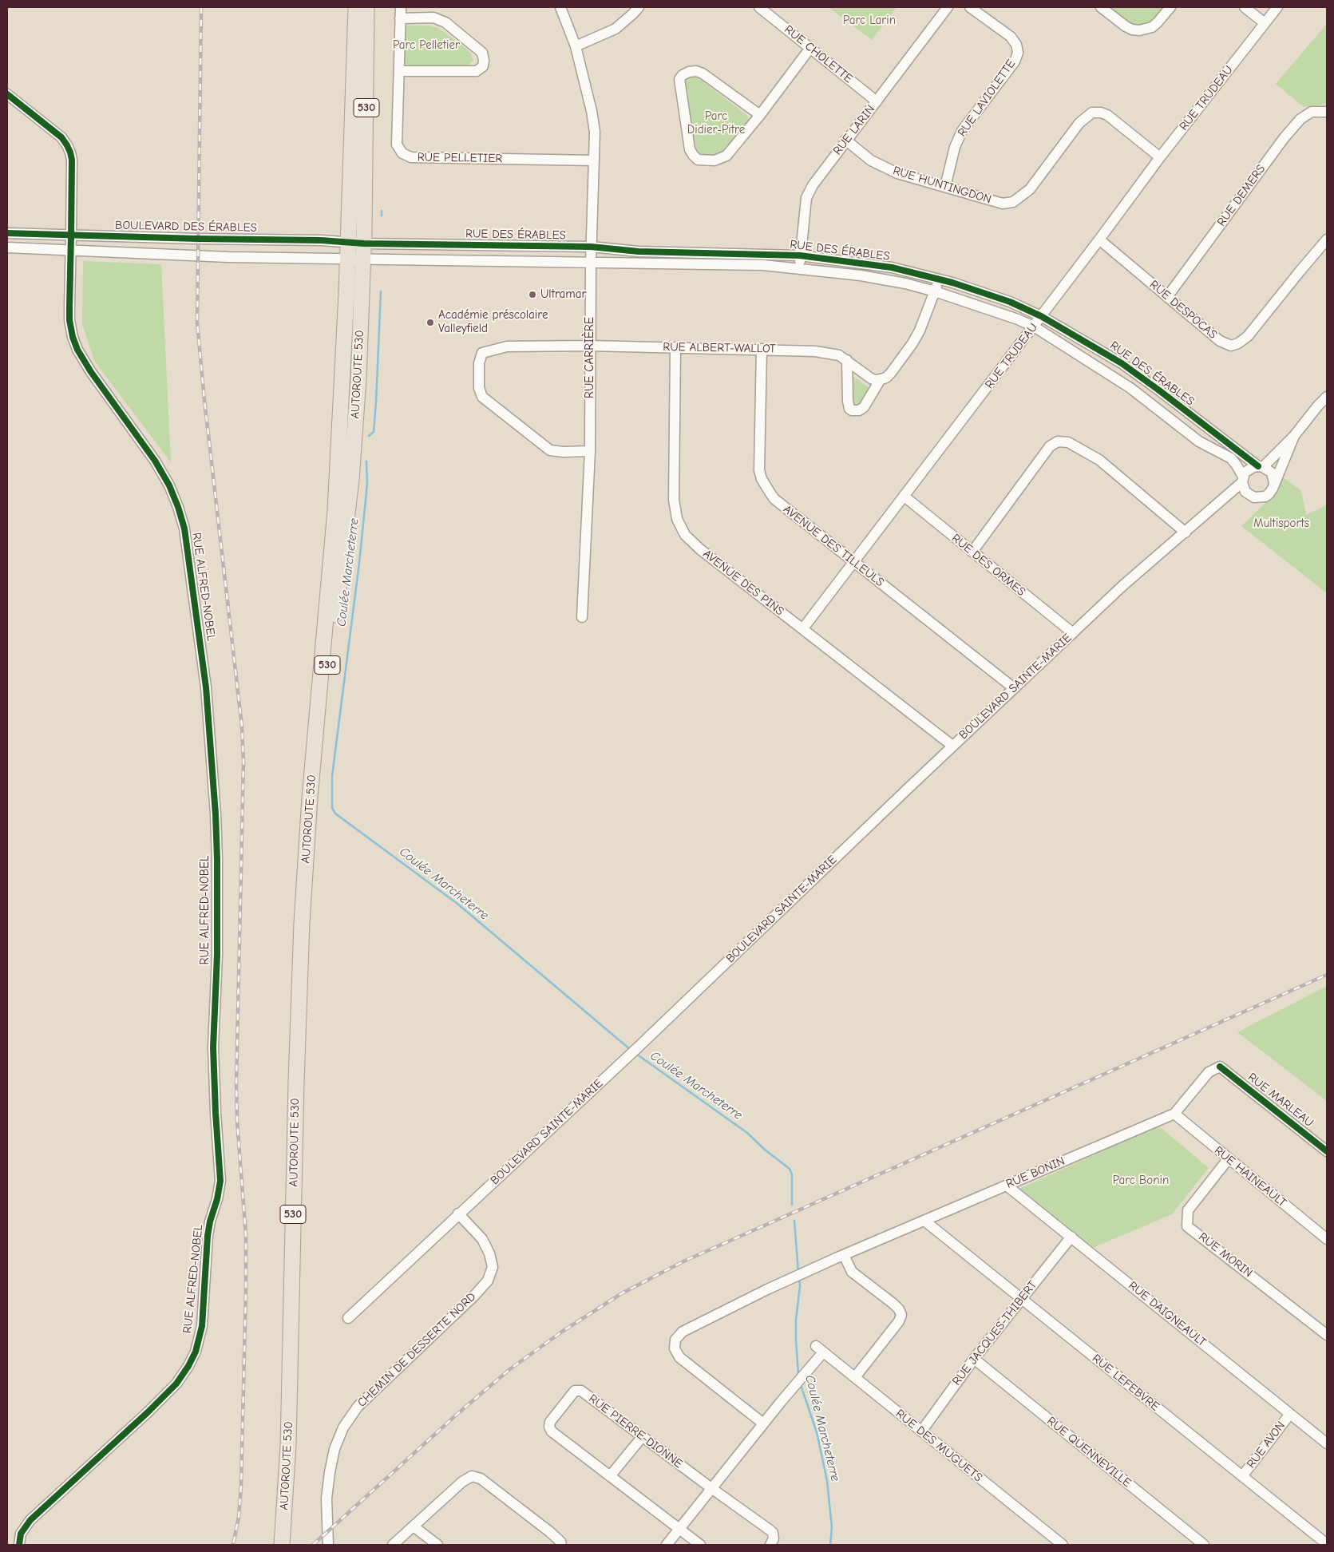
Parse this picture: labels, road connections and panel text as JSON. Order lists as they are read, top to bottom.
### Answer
{
  "streets": {
    "highway": ["530", "AUTOROUTE 530"],
    "street": [
      "RUE CHOLETTE",
      "RUE LAVIOLETTE",
      "RUE TRUDEAU",
      "RUE LARIN",
      "RUE PELLETIER",
      "RUE HUNTINGDON",
      "RUE DEMERS",
      "BOULEVARD DES ÉRABLES",
      "RUE DES ÉRABLES",
      "RUE DESPOCAS",
      "RUE ALBERT-WALLOT",
      "RUE CARRIÈRE",
      "AVENUE DES TILLEULS",
      "RUE DES ORMES",
      "AVENUE DES PINS",
      "RUE ALFRED-NOBEL",
      "BOULEVARD SAINTE-MARIE",
      "RUE MARLEAU",
      "RUE BONIN",
      "RUE HAINEAULT",
      "RUE MORIN",
      "RUE DAIGNEAULT",
      "RUE JACQUES-THIBERT",
      "CHEMIN DE DESSERTE NORD",
      "RUE LEFEBVRE",
      "RUE PIERRE-DIONNE",
      "RUE AVON",
      "RUE DES MUGUETS",
      "RUE QUENNEVILLE"
    ]
  },
  "crossings": [
    ["RUE CHOLETTE", "RUE LARIN"],
    ["RUE LAVIOLETTE", "RUE HUNTINGDON"],
    ["RUE TRUDEAU", "RUE HUNTINGDON"],
    ["RUE TRUDEAU", "RUE DES ÉRABLES"],
    ["RUE TRUDEAU", "RUE DESPOCAS"],
    ["RUE TRUDEAU", "AVENUE DES TILLEULS"],
    ["RUE TRUDEAU", "RUE DES ORMES"],
    ["RUE TRUDEAU", "AVENUE DES PINS"],
    ["RUE LARIN", "RUE HUNTINGDON"],
    ["RUE LARIN", "RUE DES ÉRABLES"],
    ["RUE PELLETIER", "RUE CARRIÈRE"],
    ["RUE DEMERS", "RUE DESPOCAS"],
    ["BOULEVARD DES ÉRABLES", "RUE DES ÉRABLES"],
    ["BOULEVARD DES ÉRABLES", "AUTOROUTE 530"],
    ["BOULEVARD DES ÉRABLES", "RUE ALFRED-NOBEL"],
    ["RUE DES ÉRABLES", "RUE CARRIÈRE"],
    ["RUE DES ÉRABLES", "AUTOROUTE 530"],
    ["RUE DES ÉRABLES", "BOULEVARD SAINTE-MARIE"],
    ["RUE ALBERT-WALLOT", "RUE CARRIÈRE"],
    ["RUE ALBERT-WALLOT", "AVENUE DES TILLEULS"],
    ["RUE ALBERT-WALLOT", "AVENUE DES PINS"],
    ["AVENUE DES TILLEULS", "BOULEVARD SAINTE-MARIE"],
    ["RUE DES ORMES", "BOULEVARD SAINTE-MARIE"],
    ["AVENUE DES PINS", "BOULEVARD SAINTE-MARIE"],
    ["BOULEVARD SAINTE-MARIE", "CHEMIN DE DESSERTE NORD"],
    ["RUE MARLEAU", "RUE BONIN"],
    ["RUE BONIN", "RUE HAINEAULT"],
    ["RUE BONIN", "RUE DAIGNEAULT"],
    ["RUE BONIN", "RUE LEFEBVRE"],
    ["RUE BONIN", "RUE DES MUGUETS"],
    ["RUE HAINEAULT", "RUE MORIN"],
    ["RUE DAIGNEAULT", "RUE JACQUES-THIBERT"],
    ["RUE DAIGNEAULT", "RUE AVON"],
    ["RUE JACQUES-THIBERT", "RUE LEFEBVRE"],
    ["RUE JACQUES-THIBERT", "RUE DES MUGUETS"],
    ["RUE JACQUES-THIBERT", "RUE QUENNEVILLE"],
    ["RUE LEFEBVRE", "RUE AVON"]
  ],
  "water": ["Coulée Marcheterre"],
  "parks": [
    "Parc Larin",
    "Parc Pelletier",
    "Parc Didier-Pitre",
    "Multisports",
    "Parc Bonin"
  ],
  "places": ["Ultramar", "Académie préscolaire Valleyfield"]
}
